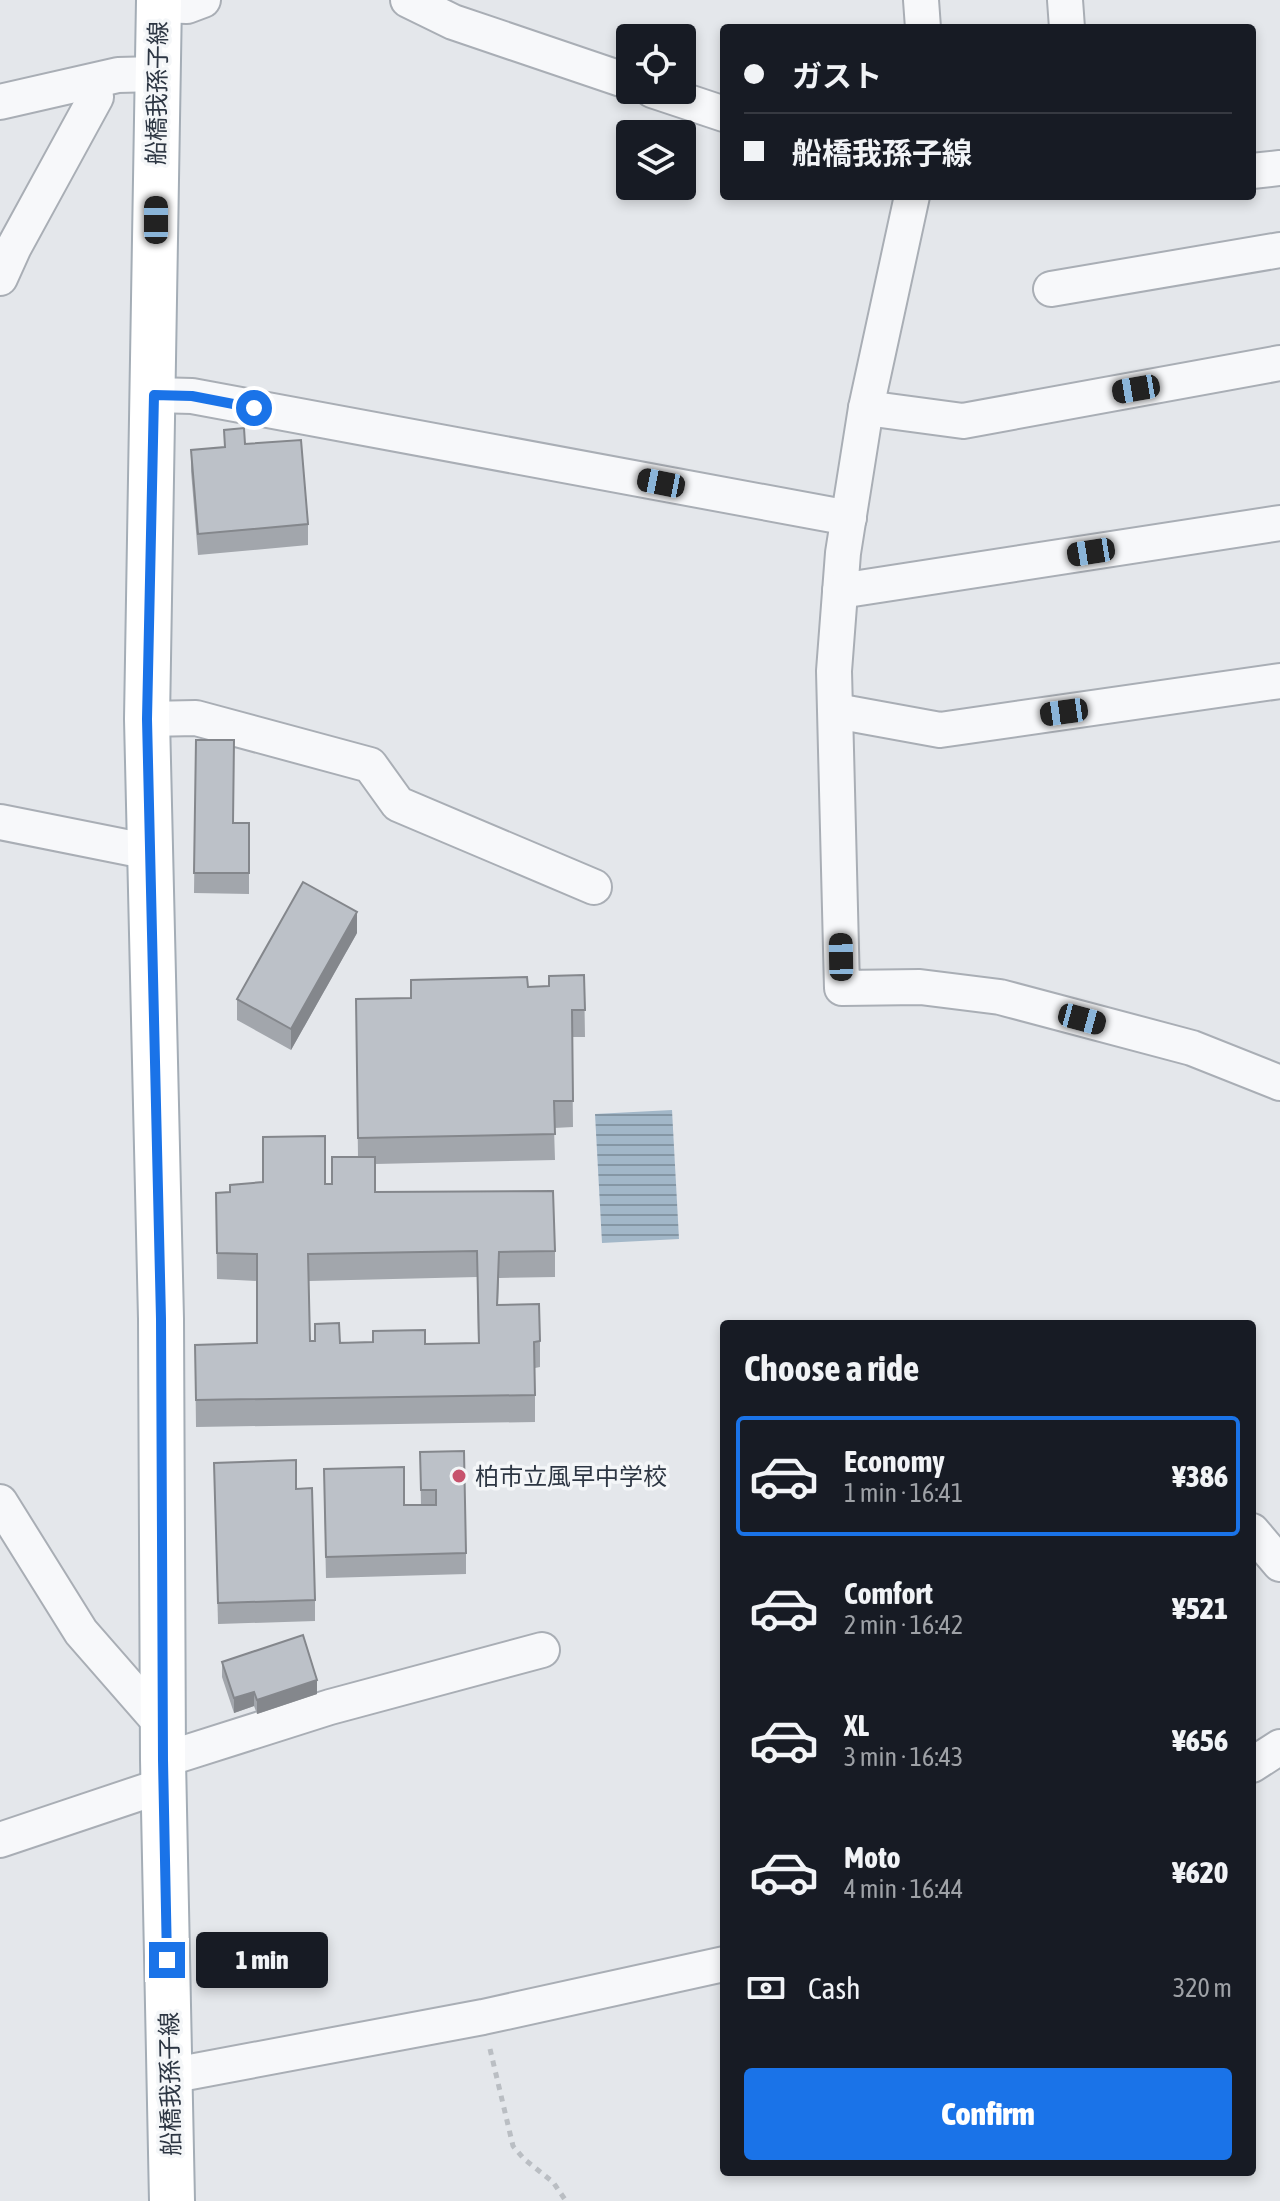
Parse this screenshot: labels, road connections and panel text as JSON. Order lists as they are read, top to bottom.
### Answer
{
  "streets": {
    "main road": ["船橋我孫子線"]
  },
  "places": ["柏市立風早中学校"],
  "page": {
    "banner": ["ガスト", "船橋我孫子線"],
    "heading": "Choose a ride",
    "list": [
      {
        "name": "Economy",
        "note": "1 min · 16:41",
        "value": "¥386"
      },
      {
        "name": "Comfort",
        "note": "2 min · 16:42",
        "value": "¥521"
      },
      {
        "name": "XL",
        "note": "3 min · 16:43",
        "value": "¥656"
      },
      {
        "name": "Moto",
        "note": "4 min · 16:44",
        "value": "¥620"
      }
    ],
    "bubble": "1 min",
    "pay": ["Cash", "320 m"],
    "buttons": "Confirm"
  }
}
